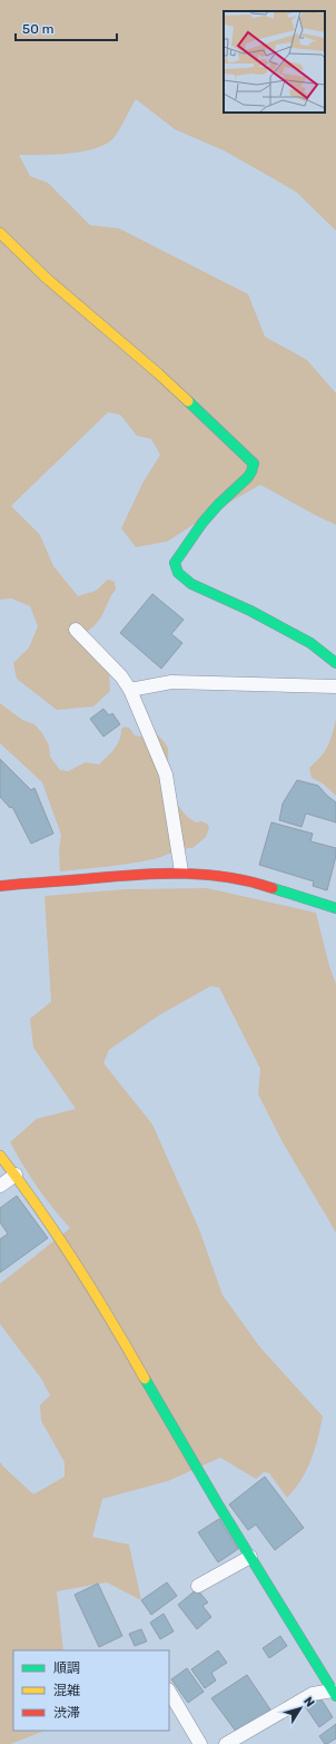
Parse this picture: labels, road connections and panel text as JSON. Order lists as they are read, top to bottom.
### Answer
{
  "legend": ["順調", "混雑", "渋滞"],
  "scale_bar": "50 m",
  "north": "top right"
}
